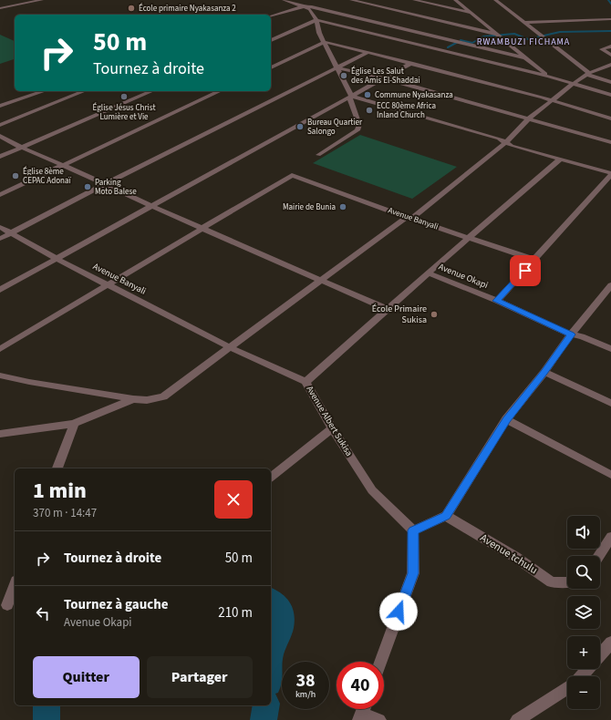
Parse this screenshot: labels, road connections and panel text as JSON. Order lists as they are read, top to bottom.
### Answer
{
  "streets": {
    "street": [
      "Avenue Banyali",
      "Avenue Okapi",
      "Avenue Albert Sukisa",
      "Avenue tchulu"
    ]
  },
  "crossings": [
    ["Avenue Banyali", "Avenue Albert Sukisa"]
  ],
  "districts": ["RWAMBUZI FICHAMA"],
  "places": [
    "École primaire Nyakasanza 2",
    "Église Les Salut des Amis El-Shaddai",
    "Commune Nyakasanza",
    "Église Jésus Christ Lumière et Vie",
    "ECC 80ème Africa Inland Church",
    "Bureau Quartier Salongo",
    "Église 8ème CEPAC Adonaï",
    "Parking Moto Balese",
    "Mairie de Bunia",
    "École Primaire Sukisa"
  ],
  "page": {
    "turn": ["50 m", "Tournez à droite"],
    "heading": ["1 min", "370 m · 14:47"],
    "map_buttons": ["+", "−"],
    "list": [
      {
        "name": "Tournez à droite",
        "value": "50 m"
      },
      {
        "name": "Tournez à gauche",
        "note": "Avenue Okapi",
        "value": "210 m"
      }
    ],
    "buttons": ["Quitter", "Partager"],
    "speed": "38 km/h",
    "limit": "40"
  }
}
